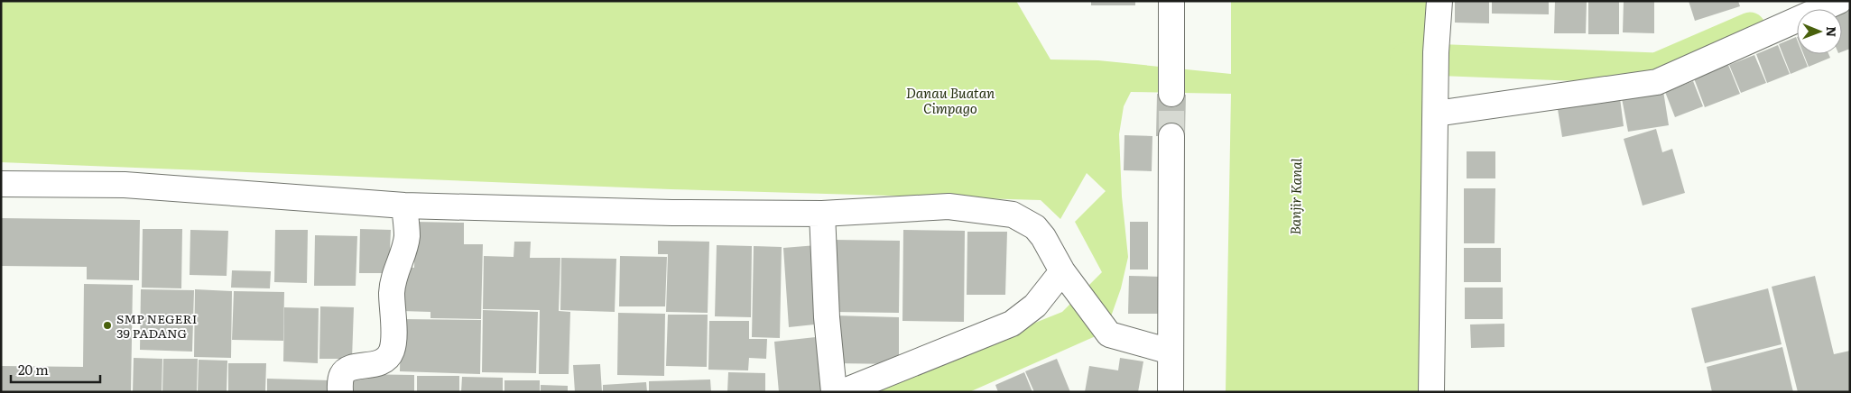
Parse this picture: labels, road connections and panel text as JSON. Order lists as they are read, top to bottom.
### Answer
{
  "water": ["Danau Buatan Cimpago", "Banjir Kanal"],
  "places": ["SMP NEGERI 39 PADANG"],
  "scale_bar": "20 m",
  "north": "right"
}
